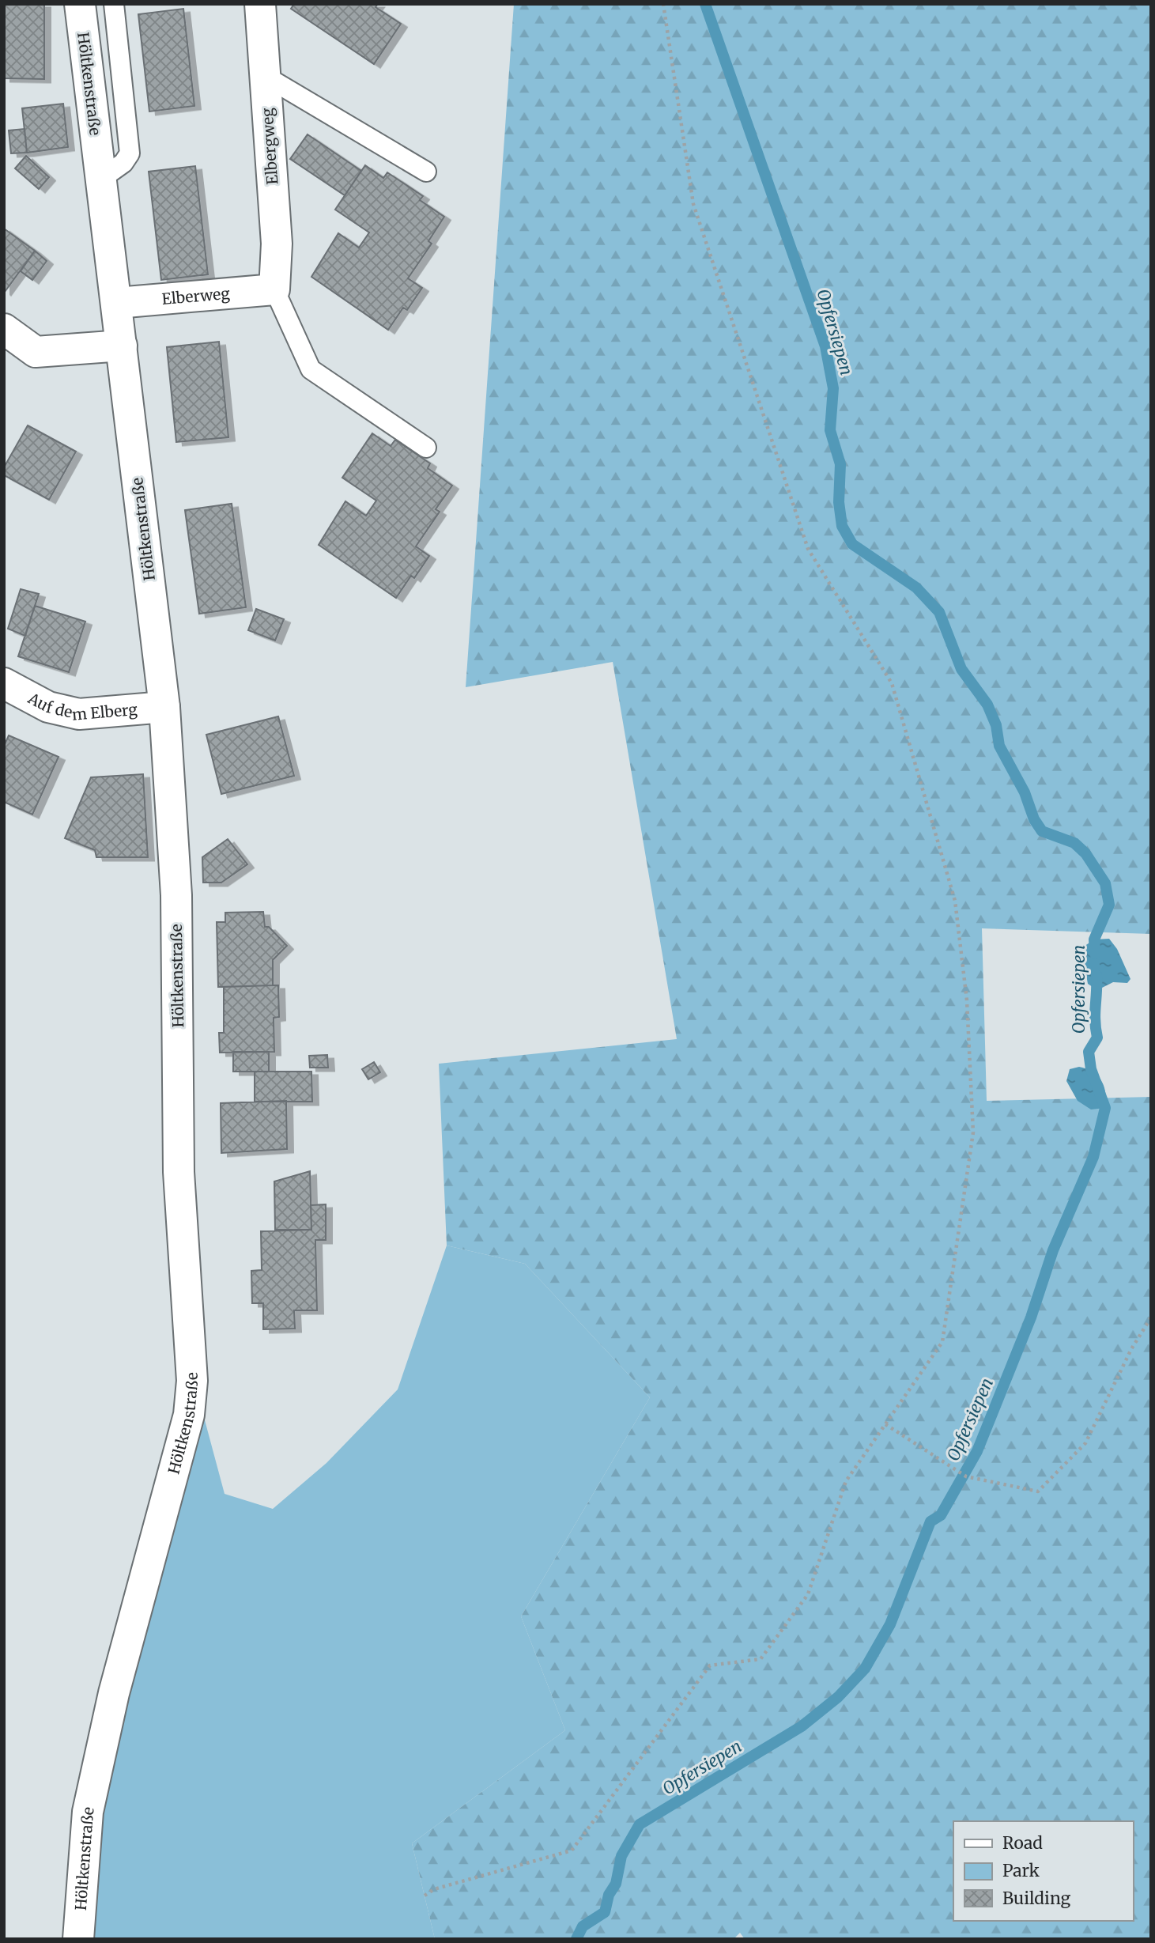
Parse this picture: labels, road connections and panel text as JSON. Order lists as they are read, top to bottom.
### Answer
{
  "streets": {
    "street": [
      "Höltkenstraße",
      "Elbergweg",
      "Elberweg",
      "Auf dem Elberg"
    ]
  },
  "crossings": [
    ["Höltkenstraße", "Elberweg"],
    ["Höltkenstraße", "Auf dem Elberg"],
    ["Elbergweg", "Elberweg"]
  ],
  "water": ["Opfersiepen"],
  "legend": ["Road", "Park", "Building"]
}
